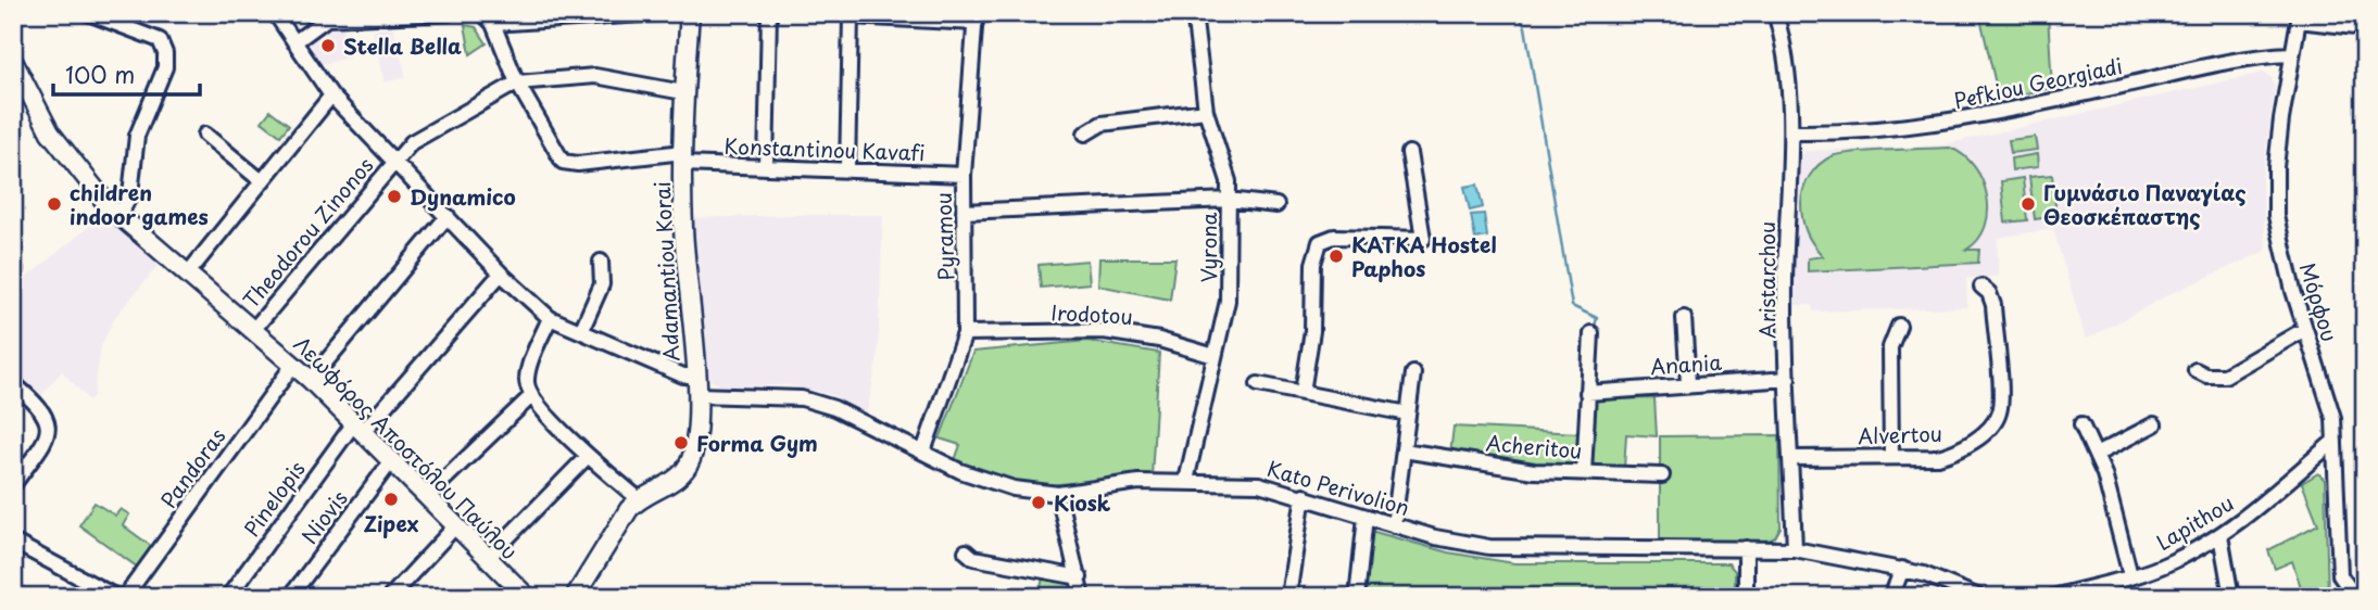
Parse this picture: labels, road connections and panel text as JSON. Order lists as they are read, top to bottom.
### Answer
{
  "streets": {
    "main road": ["Adamantiou Korai", "Λεωφόρος Αποστόλου Παύλου"],
    "street": [
      "Pefkiou Georgiadi",
      "Konstantinou Kavafi",
      "Theodorou Zinonos",
      "Pyramou",
      "Vyrona",
      "Aristarchou",
      "Μόρφου",
      "Irodotou",
      "Anania",
      "Alvertou",
      "Acheritou",
      "Pandoras",
      "Kato Perivolion",
      "Pinelopis",
      "Niovis",
      "Lapithou"
    ]
  },
  "crossings": [
    ["Pefkiou Georgiadi", "Aristarchou"],
    ["Pefkiou Georgiadi", "Μόρφου"],
    ["Konstantinou Kavafi", "Theodorou Zinonos"],
    ["Konstantinou Kavafi", "Pyramou"],
    ["Konstantinou Kavafi", "Adamantiou Korai"],
    ["Theodorou Zinonos", "Λεωφόρος Αποστόλου Παύλου"],
    ["Pyramou", "Irodotou"],
    ["Pyramou", "Kato Perivolion"],
    ["Vyrona", "Irodotou"],
    ["Vyrona", "Kato Perivolion"],
    ["Adamantiou Korai", "Kato Perivolion"],
    ["Aristarchou", "Anania"],
    ["Aristarchou", "Alvertou"],
    ["Aristarchou", "Kato Perivolion"],
    ["Μόρφου", "Lapithou"],
    ["Λεωφόρος Αποστόλου Παύλου", "Pandoras"],
    ["Λεωφόρος Αποστόλου Παύλου", "Pinelopis"],
    ["Λεωφόρος Αποστόλου Παύλου", "Niovis"]
  ],
  "places": [
    "Stella Bella",
    "Dynamico",
    "children indoor games",
    "Γυμνάσιο Παναγίας Θεοσκέπαστης",
    "KATKA Hostel Paphos",
    "Forma Gym",
    "Zipex",
    "Kiosk"
  ],
  "scale_bar": "100 m"
}
